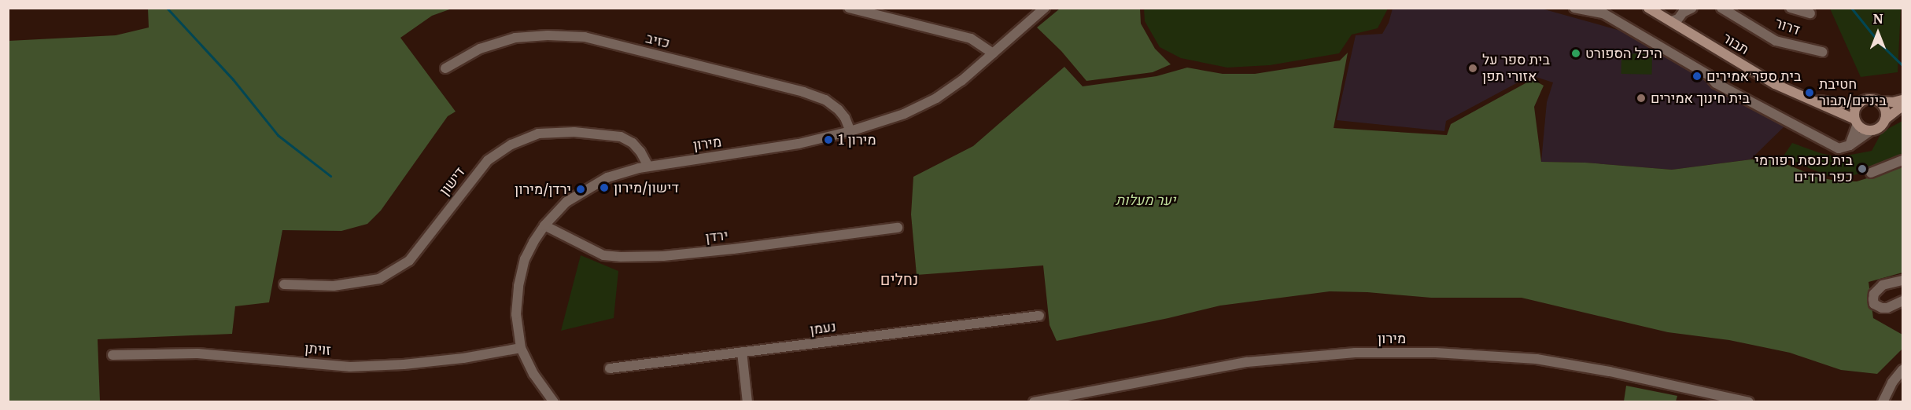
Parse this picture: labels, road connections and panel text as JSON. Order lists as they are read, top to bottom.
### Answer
{
  "streets": {
    "street": [
      "דרור",
      "כזיב",
      "תבור",
      "מירון",
      "דישון",
      "ירדן",
      "נעמן",
      "זויתן"
    ]
  },
  "crossings": [
    ["כזיב", "מירון"],
    ["מירון", "דישון"],
    ["מירון", "ירדן"],
    ["מירון", "זויתן"]
  ],
  "districts": ["נחלים"],
  "parks": ["יער מעלות"],
  "places": [
    "היכל הספורט",
    "בית ספר על אזורי תפן",
    "בית ספר אמירים",
    "חטיבת ביניים/תבור",
    "בית חינוך אמירים",
    "מירון 1",
    "בית כנסת רפורמי כפר ורדים",
    "דישון/מירון",
    "ירדן/מירון"
  ],
  "north": "top"
}
